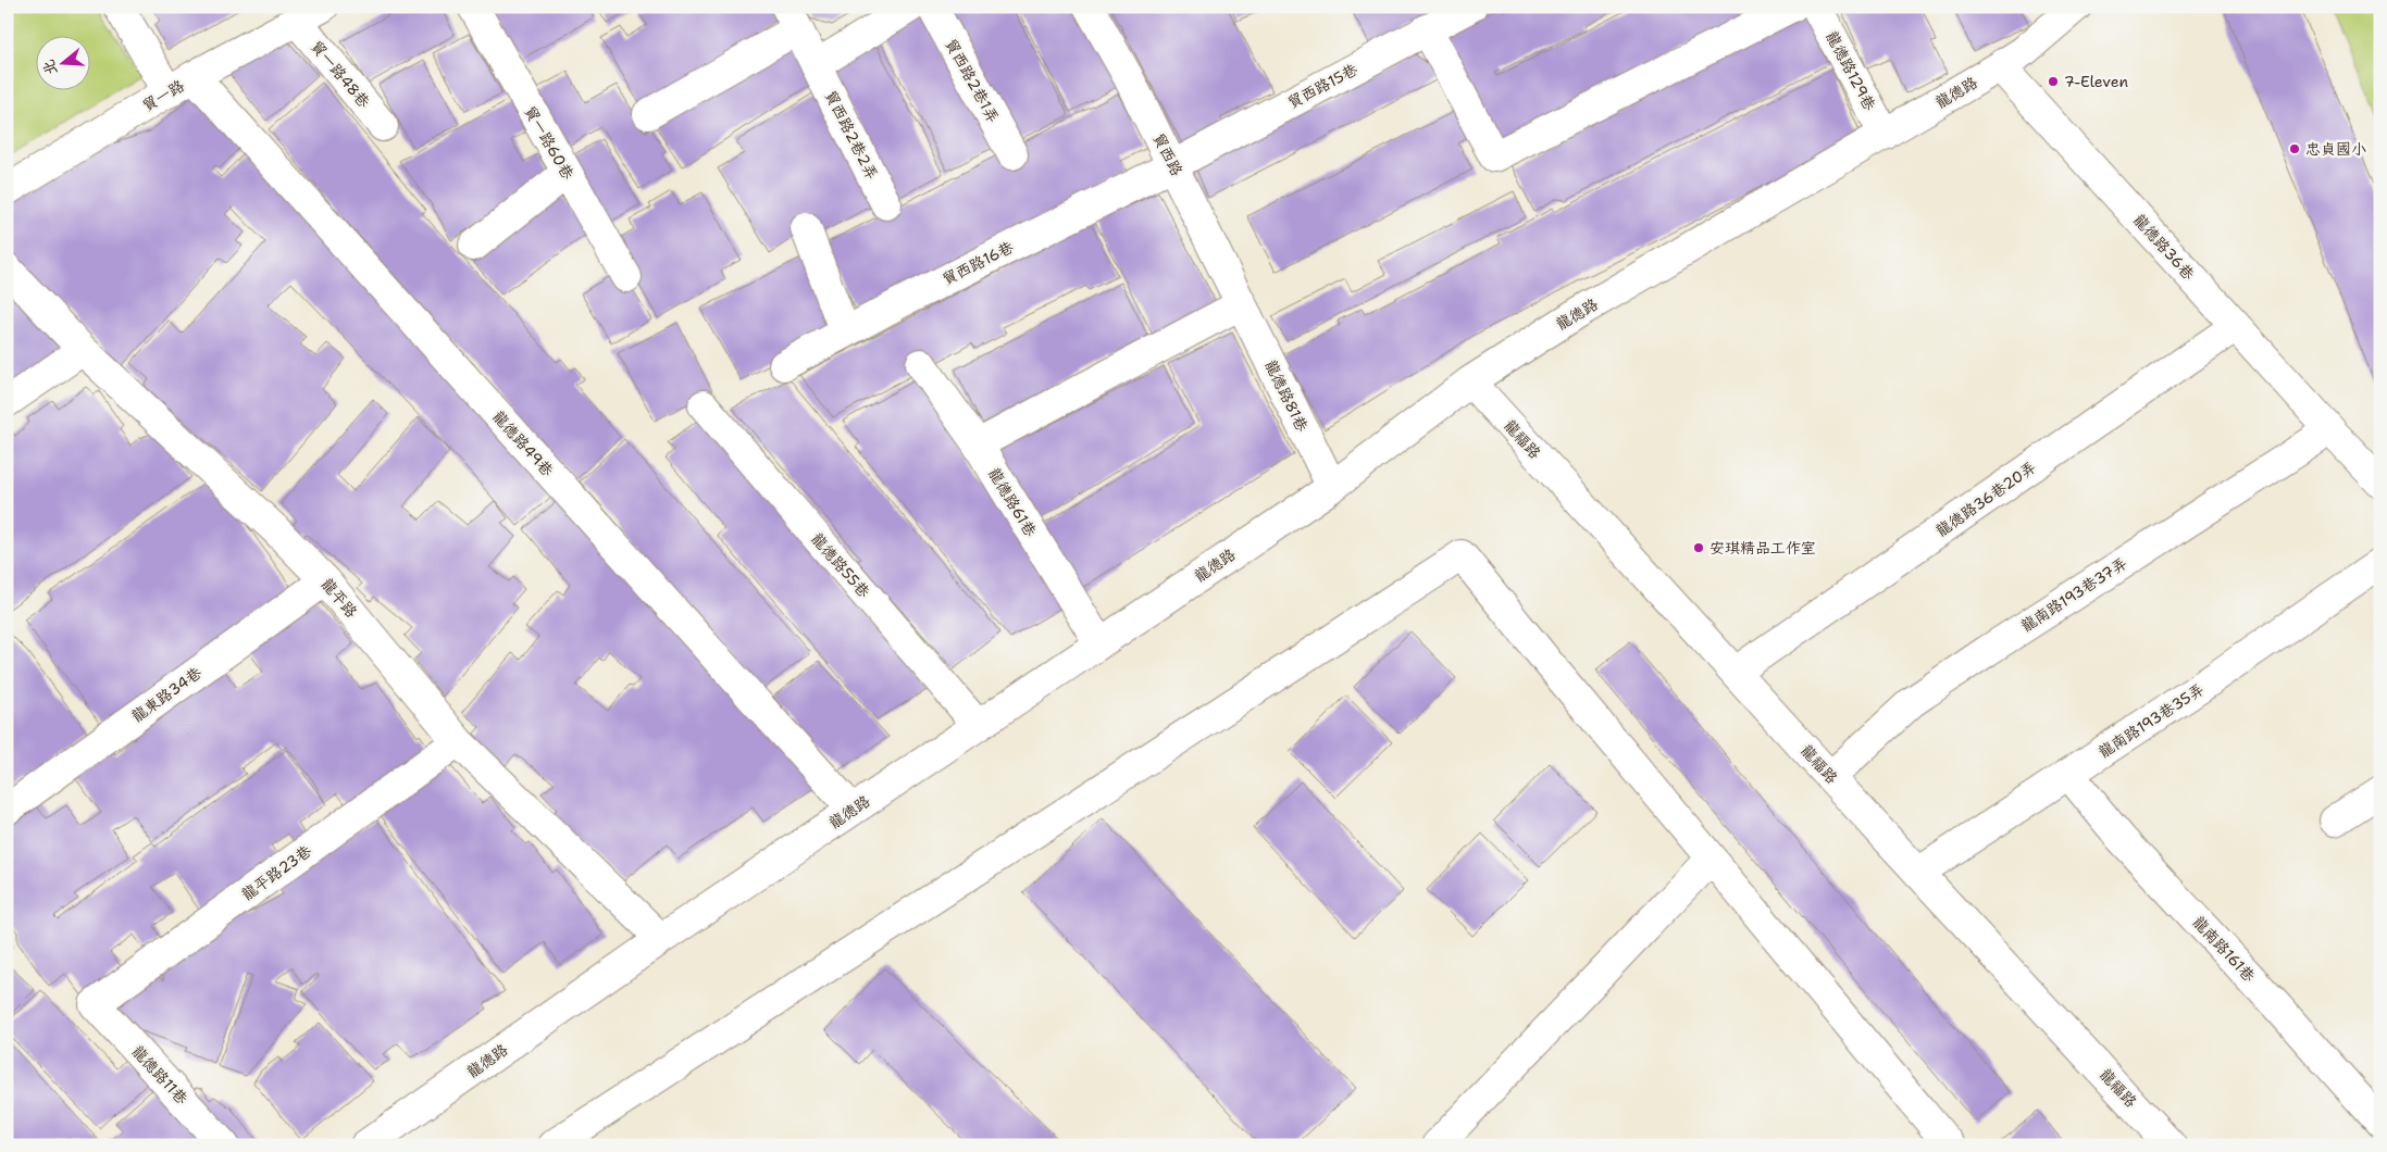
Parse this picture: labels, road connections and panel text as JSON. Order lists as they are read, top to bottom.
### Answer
{
  "streets": {
    "street": [
      "龍德路129巷",
      "貿一路48巷",
      "貿西路2巷1弄",
      "貿西路15巷",
      "龍德路",
      "貿一路",
      "貿西路2巷2弄",
      "貿一路60巷",
      "貿西路",
      "龍德路36巷",
      "貿西路16巷",
      "龍德路81巷",
      "龍福路",
      "龍德路49巷",
      "龍德路36巷20弄",
      "龍德路61巷",
      "龍德路55巷",
      "龍南路193巷37弄",
      "龍平路",
      "龍東路34巷",
      "龍南路193巷35弄",
      "龍平路23巷",
      "龍南路161巷",
      "龍德路11巷"
    ]
  },
  "crossings": [
    ["龍德路129巷", "龍德路"],
    ["貿一路48巷", "貿一路"],
    ["貿西路15巷", "貿西路"],
    ["貿西路15巷", "貿西路16巷"],
    ["龍德路", "龍德路36巷"],
    ["龍德路", "龍德路81巷"],
    ["龍德路", "龍福路"],
    ["龍德路", "龍德路49巷"],
    ["龍德路", "龍德路61巷"],
    ["龍德路", "龍德路55巷"],
    ["龍德路", "龍平路"],
    ["貿一路", "龍德路49巷"],
    ["貿西路", "貿西路16巷"],
    ["貿西路", "龍德路81巷"],
    ["龍德路36巷", "龍德路36巷20弄"],
    ["龍德路36巷", "龍南路193巷37弄"],
    ["龍福路", "龍德路36巷20弄"],
    ["龍福路", "龍南路193巷37弄"],
    ["龍福路", "龍南路193巷35弄"],
    ["龍平路", "龍東路34巷"],
    ["龍平路", "龍平路23巷"],
    ["龍南路193巷35弄", "龍南路161巷"],
    ["龍平路23巷", "龍德路11巷"]
  ],
  "places": ["7-Eleven", "忠貞國小", "安琪精品工作室"],
  "north": "left"
}
